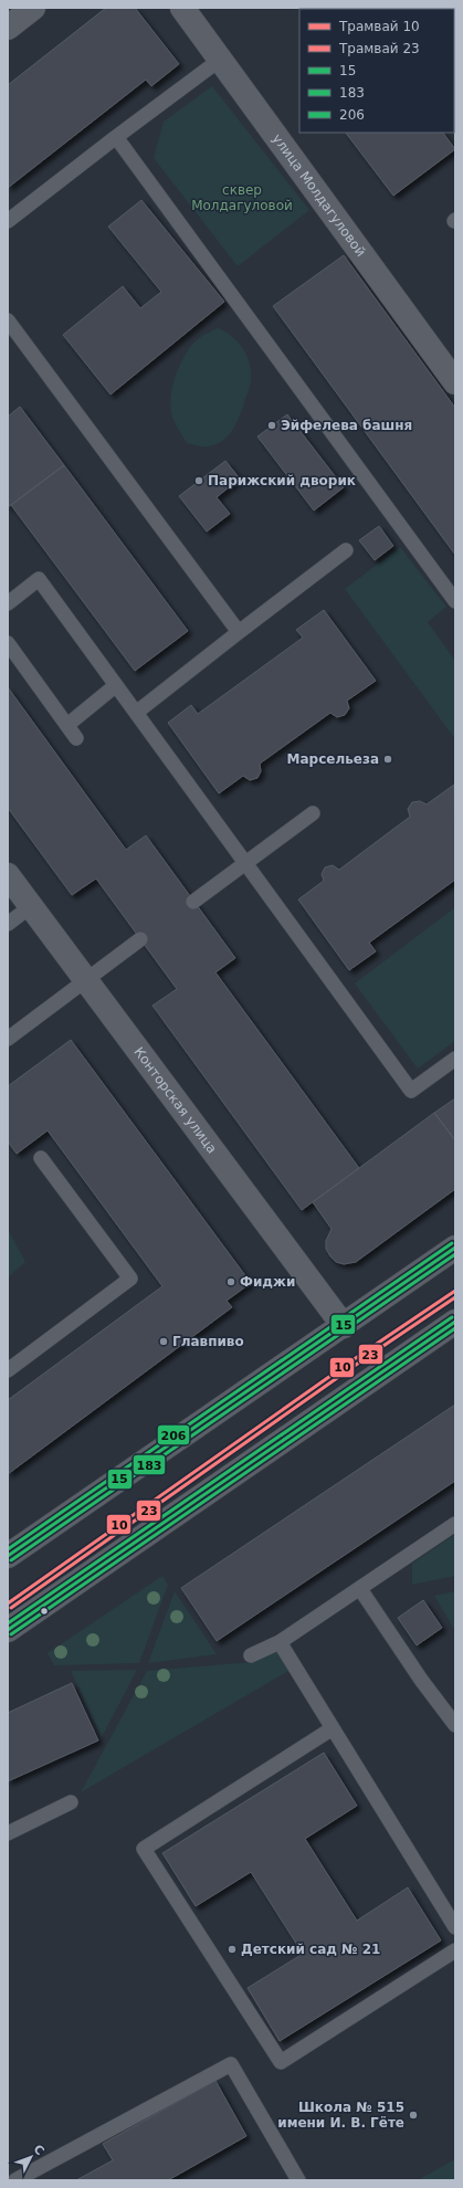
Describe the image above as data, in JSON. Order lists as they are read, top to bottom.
{
  "streets": {
    "street": ["улица Молдагуловой", "Конторская улица"]
  },
  "parks": ["сквер Молдагуловой"],
  "places": [
    "Эйфелева башня",
    "Парижский дворик",
    "Марсельеза",
    "Фиджи",
    "Главпиво",
    "Детский сад № 21",
    "Школа № 515 имени И. В. Гёте"
  ],
  "lines": [
    "transit line 206",
    "transit line 15",
    "transit line 183",
    "tram line 10",
    "tram line 23"
  ],
  "legend": [
    "Трамвай 10",
    "Трамвай 23",
    "15",
    "183",
    "206"
  ],
  "north": "top right"
}
